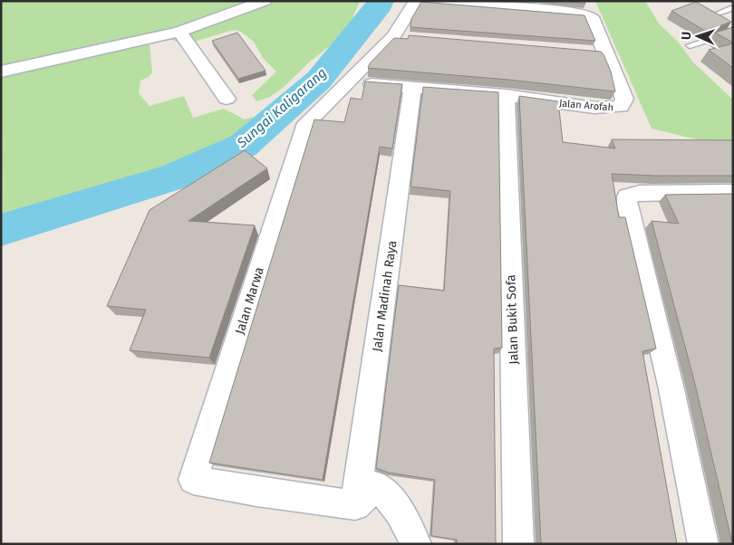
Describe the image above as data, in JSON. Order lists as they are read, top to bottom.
{
  "streets": {
    "street": [
      "Jalan Arofah",
      "Jalan Madinah Raya",
      "Jalan Marwa",
      "Jalan Bukit Sofa"
    ]
  },
  "crossings": [
    ["Jalan Arofah", "Jalan Madinah Raya"],
    ["Jalan Arofah", "Jalan Marwa"],
    ["Jalan Arofah", "Jalan Bukit Sofa"],
    ["Jalan Madinah Raya", "Jalan Marwa"]
  ],
  "water": ["Sungai Kaligarang"],
  "north": "left"
}
